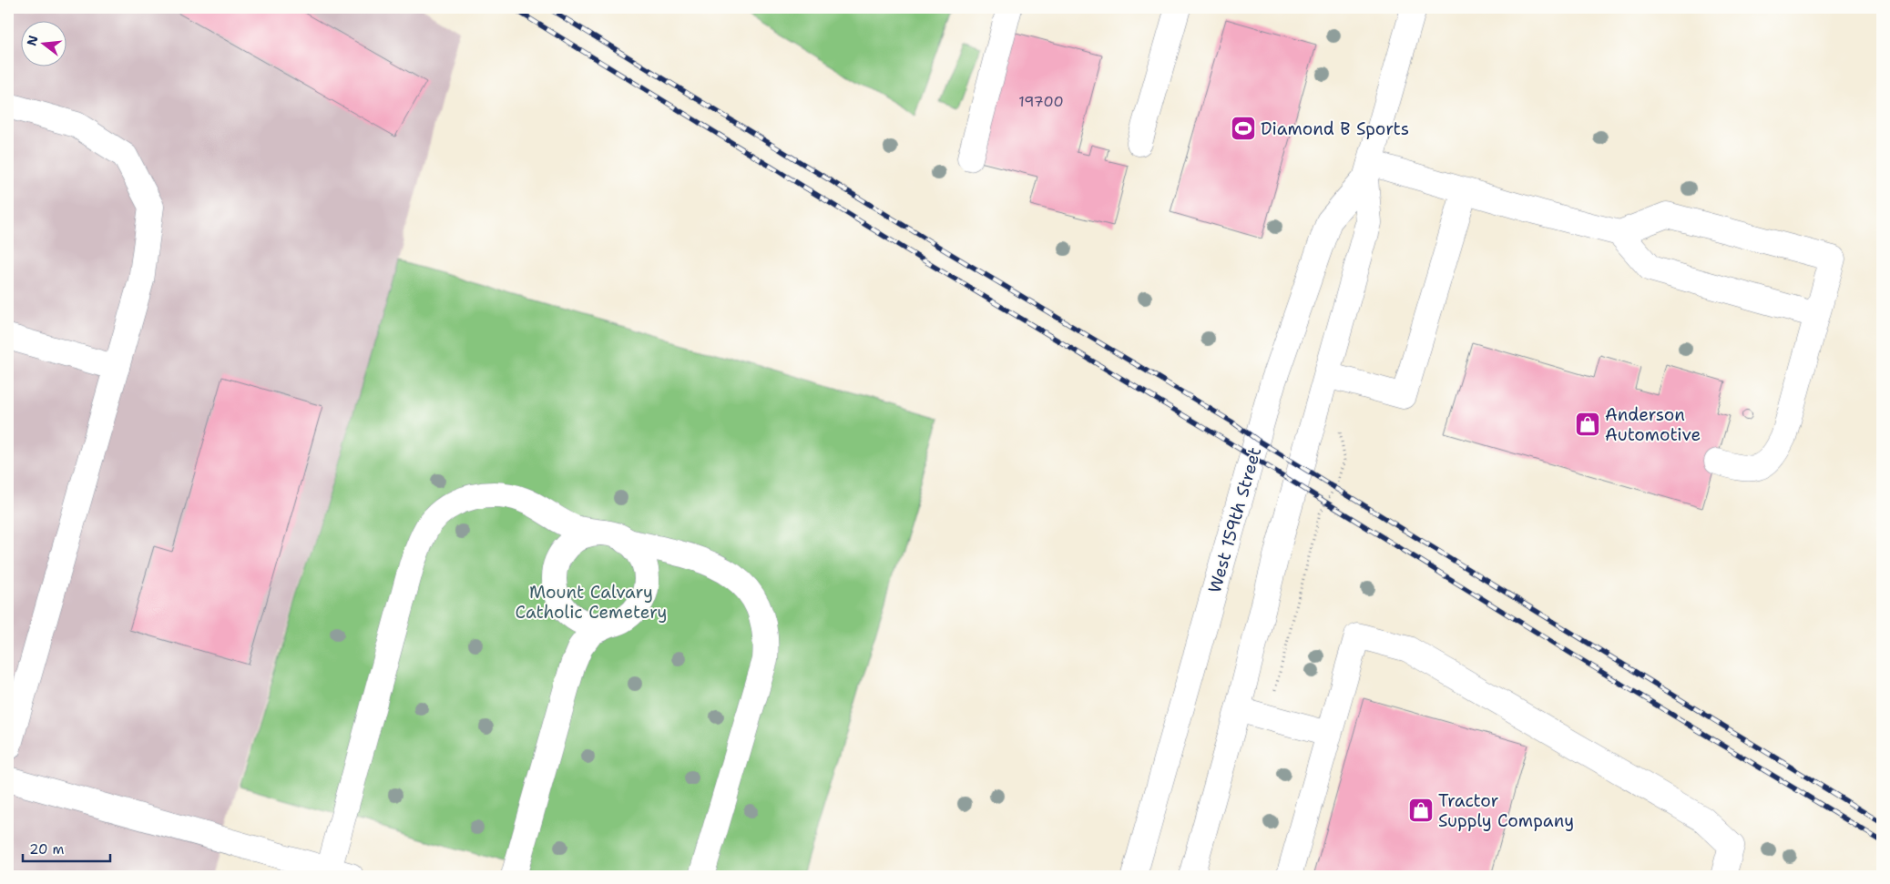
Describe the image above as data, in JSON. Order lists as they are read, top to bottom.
{
  "streets": {
    "main road": ["West 159th Street"]
  },
  "parks": ["Mount Calvary Catholic Cemetery"],
  "places": {
    "sports": ["Diamond B Sports"],
    "shop": ["Anderson Automotive", "Tractor Supply Company"]
  },
  "house_numbers": ["19700"],
  "scale_bar": "20 m",
  "north": "left"
}
